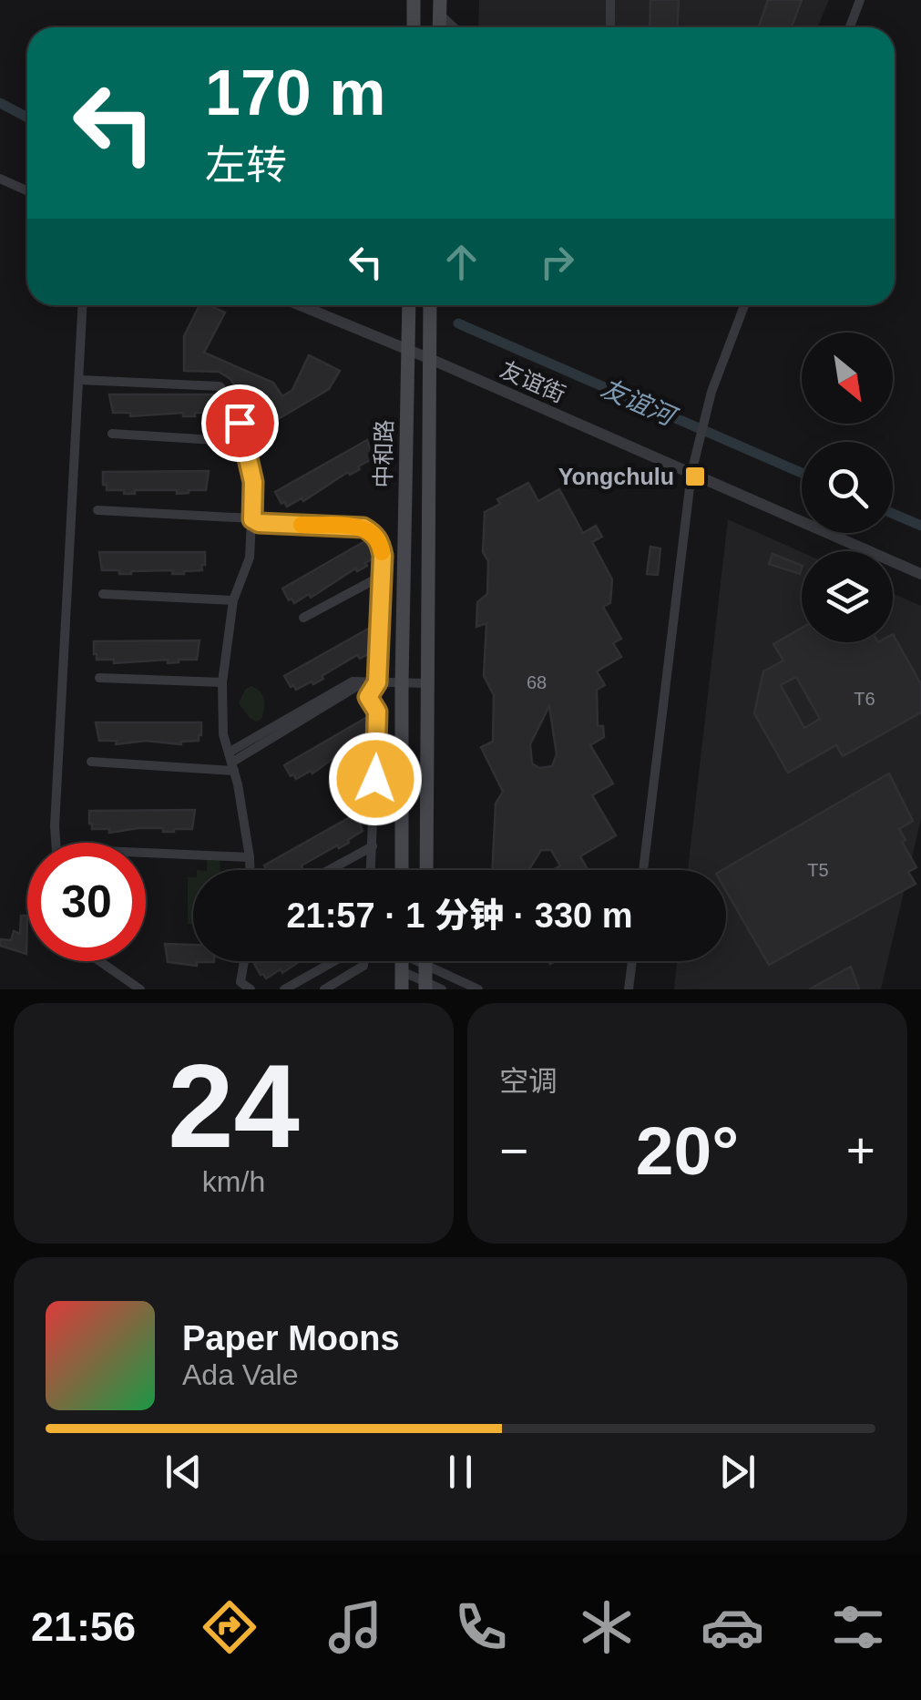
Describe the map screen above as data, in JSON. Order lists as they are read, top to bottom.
{
  "streets": {
    "main road": ["中和路"],
    "street": ["友谊街"]
  },
  "crossings": [
    ["友谊街", "中和路"]
  ],
  "water": ["友谊河"],
  "places": {
    "transit": ["Yongchulu"]
  },
  "house_numbers": ["68", "T6", "T5"],
  "north": "bottom right",
  "page": {
    "turn": ["170 m", "左转"],
    "limit": "30",
    "trip": "21:57 · 1 分钟 · 330 m",
    "tile": [
      ["24", "km/h"],
      "空调"
    ],
    "heat": ["−", "20°", "+"],
    "song": ["Paper Moons", "Ada Vale"],
    "tabs": "21:56"
  }
}
